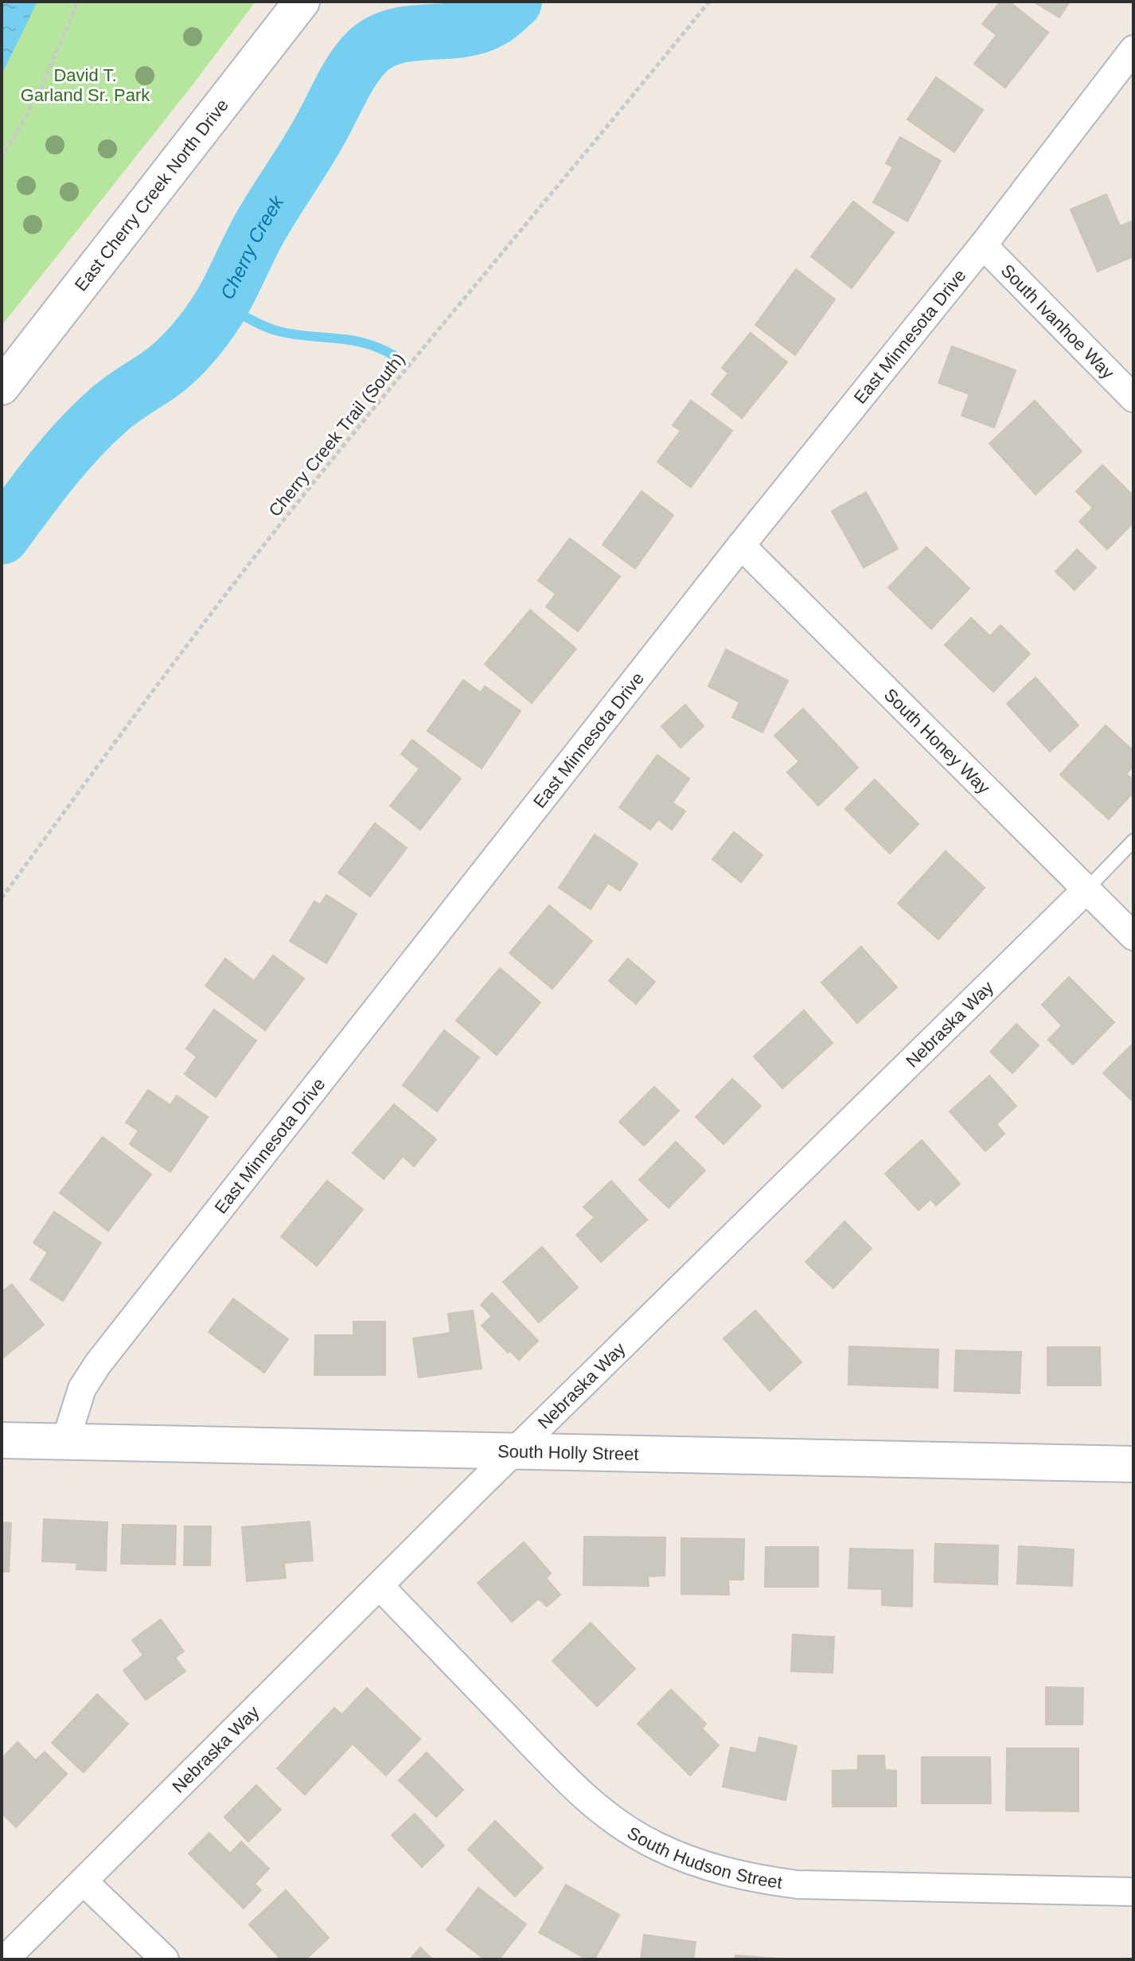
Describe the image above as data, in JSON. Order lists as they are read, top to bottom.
{
  "streets": {
    "main road": ["East Cherry Creek North Drive", "South Holly Street"],
    "street": [
      "South Ivanhoe Way",
      "East Minnesota Drive",
      "South Honey Way",
      "Nebraska Way",
      "South Hudson Street"
    ],
    "path": ["Cherry Creek Trail (South)"]
  },
  "crossings": [
    ["South Ivanhoe Way", "East Minnesota Drive"],
    ["East Minnesota Drive", "South Honey Way"],
    ["East Minnesota Drive", "South Holly Street"],
    ["South Honey Way", "Nebraska Way"],
    ["Nebraska Way", "South Holly Street"],
    ["Nebraska Way", "South Hudson Street"]
  ],
  "water": ["Cherry Creek"],
  "parks": ["David T. Garland Sr. Park"]
}
